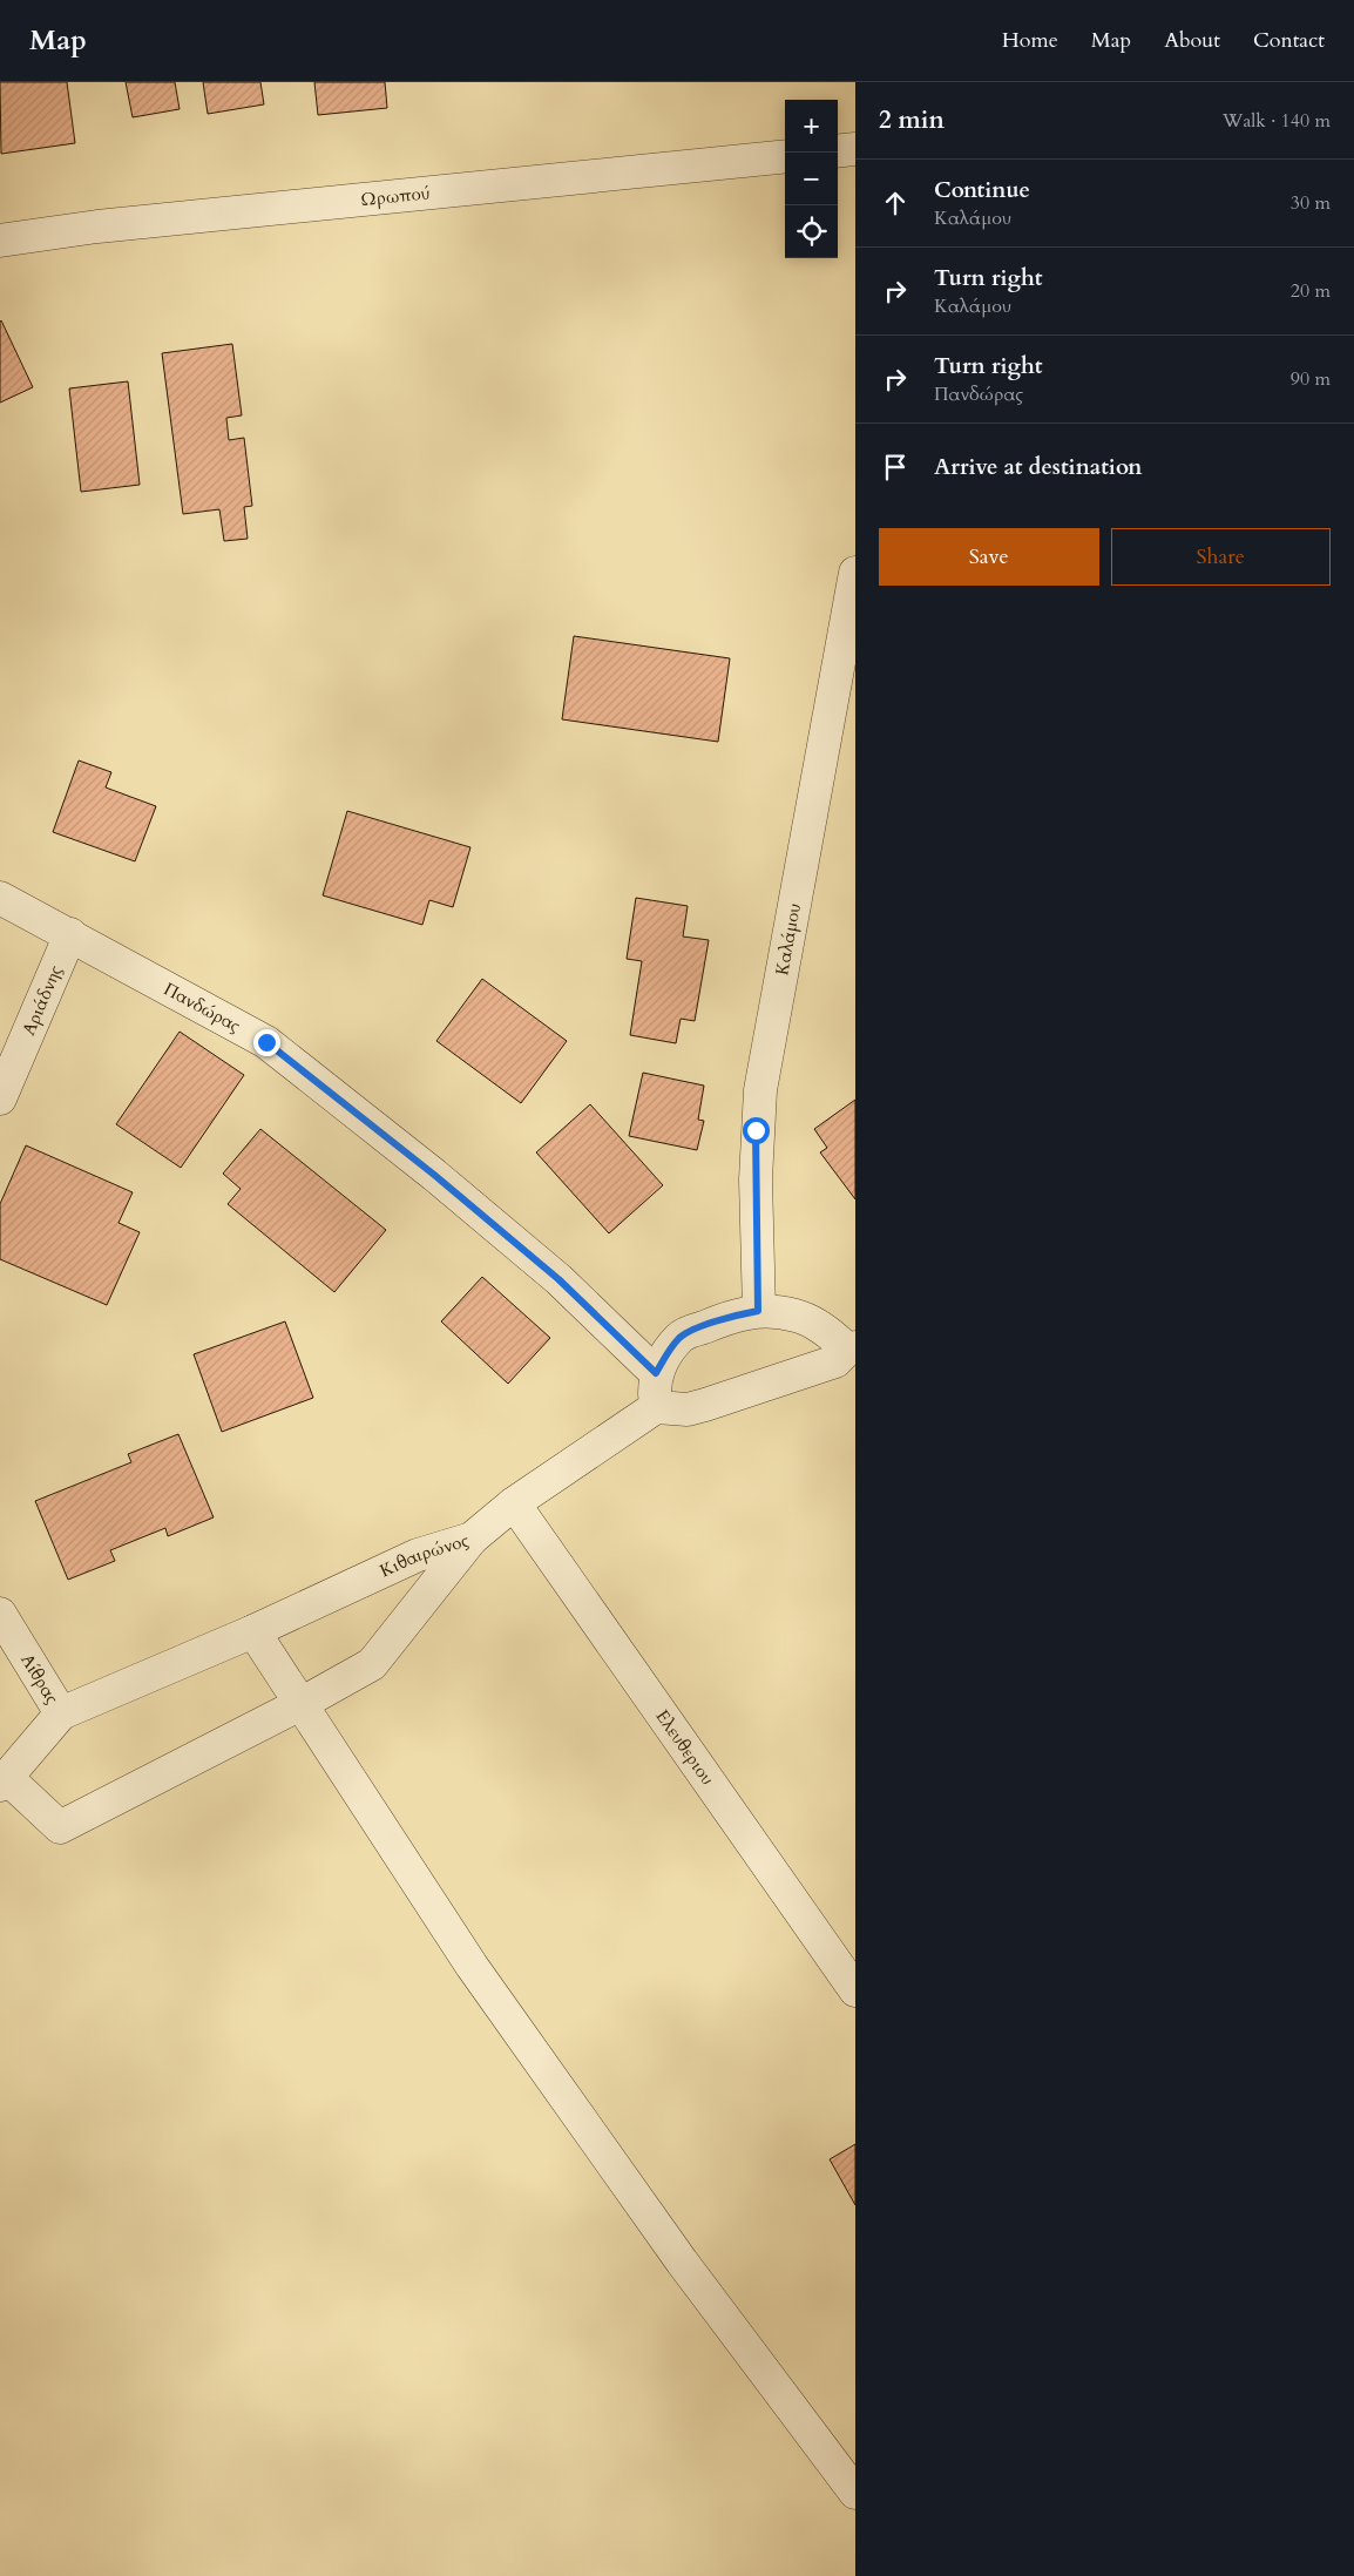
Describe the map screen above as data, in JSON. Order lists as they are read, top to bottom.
{
  "streets": {
    "street": [
      "Ωρωπού",
      "Καλάμου",
      "Αριάδνης",
      "Πανδώρας",
      "Κιθαιρώνος",
      "Αίθρας",
      "Ελευθεριου"
    ]
  },
  "crossings": [
    ["Αριάδνης", "Πανδώρας"],
    ["Κιθαιρώνος", "Αίθρας"],
    ["Κιθαιρώνος", "Ελευθεριου"]
  ],
  "page": {
    "header": "Map",
    "nav": [
      "Home",
      "Map",
      "About",
      "Contact"
    ],
    "heading": ["2 min", "Walk · 140 m"],
    "map_buttons": ["+", "−"],
    "list": [
      ["Continue", "Καλάμου", "30 m"],
      ["Turn right", "Καλάμου", "20 m"],
      ["Turn right", "Πανδώρας", "90 m"],
      "Arrive at destination"
    ],
    "buttons": ["Save", "Share"]
  }
}
